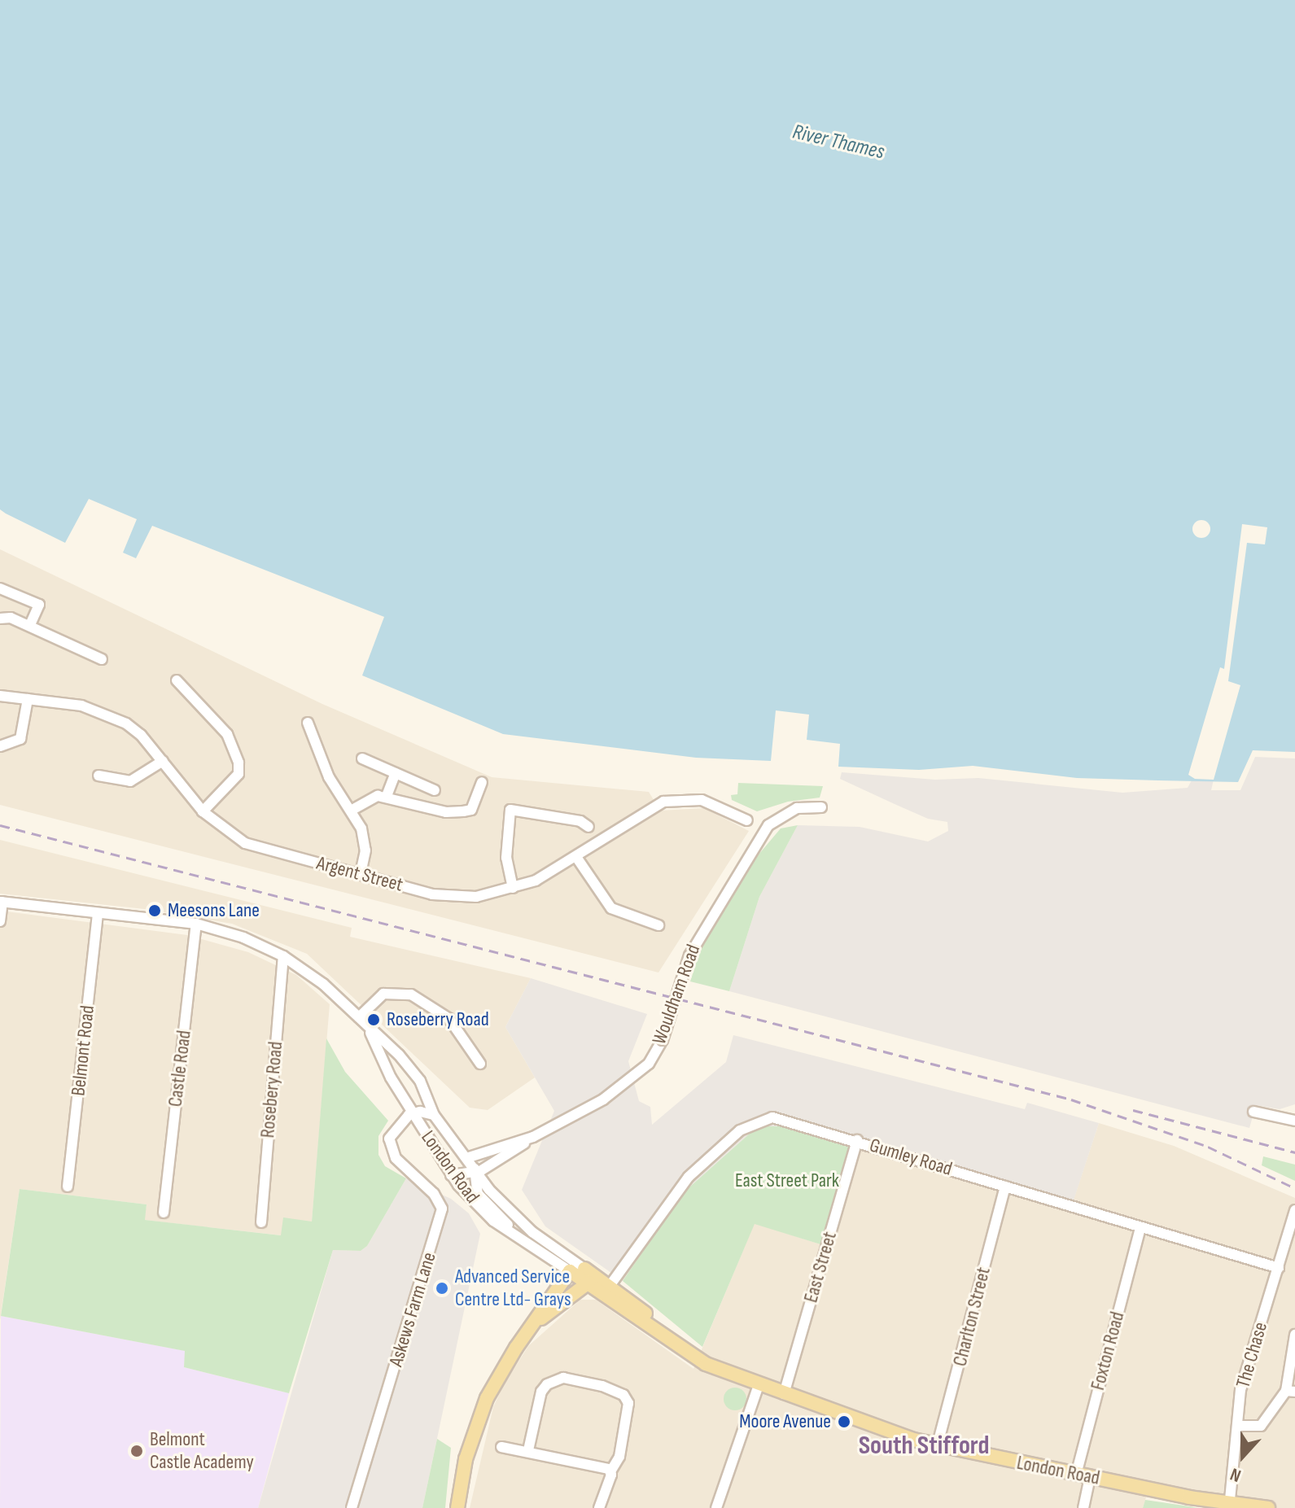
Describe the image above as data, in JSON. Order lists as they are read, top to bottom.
{
  "streets": {
    "main road": ["London Road"],
    "street": [
      "Argent Street",
      "Wouldham Road",
      "Belmont Road",
      "Castle Road",
      "Rosebery Road",
      "Gumley Road",
      "East Street",
      "Askews Farm Lane",
      "Charlton Street",
      "Foxton Road",
      "The Chase"
    ]
  },
  "crossings": [
    ["Wouldham Road", "London Road"],
    ["Belmont Road", "London Road"],
    ["Castle Road", "London Road"],
    ["Rosebery Road", "London Road"],
    ["Gumley Road", "London Road"],
    ["Gumley Road", "East Street"],
    ["Gumley Road", "Charlton Street"],
    ["Gumley Road", "Foxton Road"],
    ["Gumley Road", "The Chase"],
    ["London Road", "East Street"],
    ["London Road", "Charlton Street"],
    ["London Road", "Foxton Road"],
    ["London Road", "The Chase"]
  ],
  "districts": ["South Stifford"],
  "water": ["River Thames"],
  "parks": ["East Street Park"],
  "places": [
    "Meesons Lane",
    "Roseberry Road",
    "Advanced Service Centre Ltd- Grays",
    "Moore Avenue",
    "Belmont Castle Academy"
  ],
  "north": "bottom"
}
